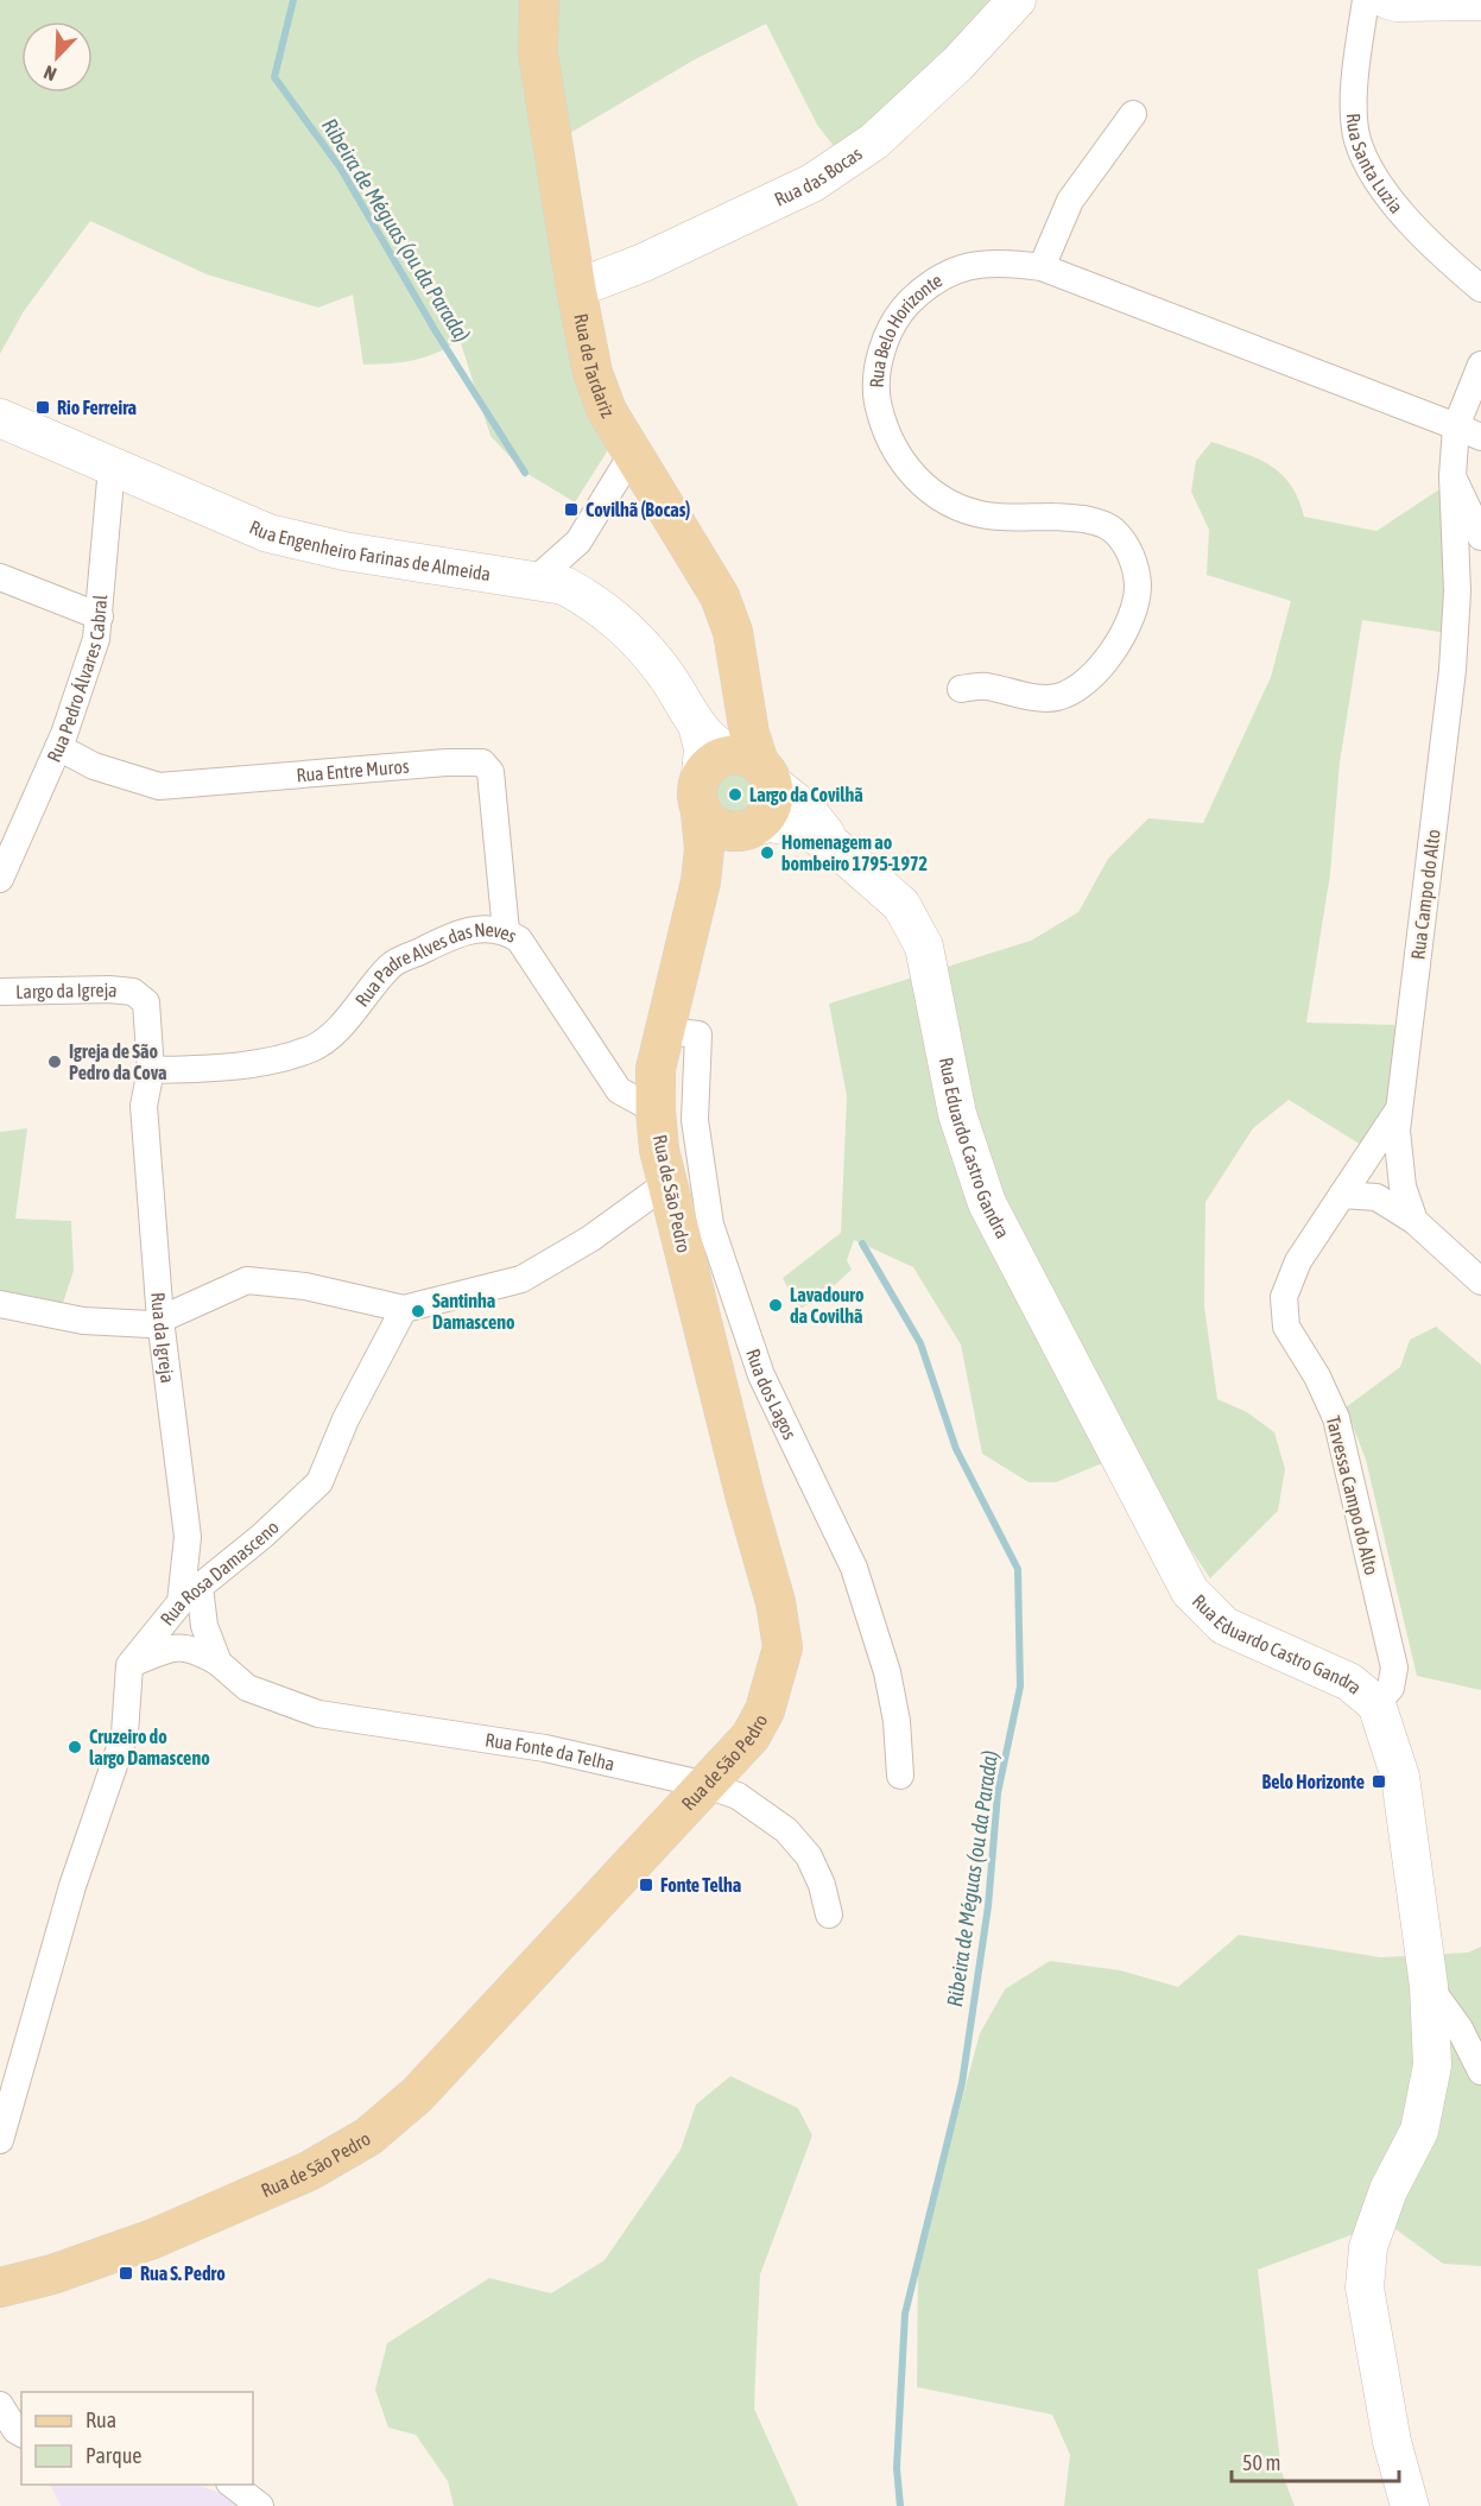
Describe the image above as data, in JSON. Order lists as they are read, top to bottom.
{
  "streets": {
    "main road": ["Rua de Tardariz", "Rua de São Pedro"],
    "street": [
      "Rua Santa Luzia",
      "Rua das Bocas",
      "Rua Belo Horizonte",
      "Rua Engenheiro Farinas de Almeida",
      "Rua Pedro Álvares Cabral",
      "Rua Entre Muros",
      "Rua Campo do Alto",
      "Rua Padre Alves das Neves",
      "Largo da Igreja",
      "Rua Eduardo Castro Gandra",
      "Rua da Igreja",
      "Rua dos Lagos",
      "Tarvessa Campo do Alto",
      "Rua Rosa Damasceno",
      "Rua Fonte da Telha"
    ]
  },
  "crossings": [
    ["Rua das Bocas", "Rua de Tardariz"],
    ["Rua Belo Horizonte", "Rua Campo do Alto"],
    ["Rua de Tardariz", "Rua Engenheiro Farinas de Almeida"],
    ["Rua de Tardariz", "Rua Eduardo Castro Gandra"],
    ["Rua de Tardariz", "Rua de São Pedro"],
    ["Rua Engenheiro Farinas de Almeida", "Rua Pedro Álvares Cabral"],
    ["Rua Engenheiro Farinas de Almeida", "Rua Eduardo Castro Gandra"],
    ["Rua Engenheiro Farinas de Almeida", "Rua de São Pedro"],
    ["Rua Pedro Álvares Cabral", "Rua Entre Muros"],
    ["Rua Entre Muros", "Rua Padre Alves das Neves"],
    ["Rua Campo do Alto", "Tarvessa Campo do Alto"],
    ["Rua Padre Alves das Neves", "Largo da Igreja"],
    ["Rua Padre Alves das Neves", "Rua de São Pedro"],
    ["Rua Padre Alves das Neves", "Rua da Igreja"],
    ["Largo da Igreja", "Rua da Igreja"],
    ["Rua Eduardo Castro Gandra", "Rua de São Pedro"],
    ["Rua Eduardo Castro Gandra", "Tarvessa Campo do Alto"],
    ["Rua de São Pedro", "Rua dos Lagos"],
    ["Rua de São Pedro", "Rua Fonte da Telha"],
    ["Rua da Igreja", "Rua Rosa Damasceno"],
    ["Rua da Igreja", "Rua Fonte da Telha"],
    ["Rua Rosa Damasceno", "Rua Fonte da Telha"]
  ],
  "water": ["Ribeira de Méguas (ou da Parada)"],
  "places": {
    "transit": [
      "Rio Ferreira",
      "Covilhã (Bocas)",
      "Belo Horizonte",
      "Fonte Telha",
      "Rua S. Pedro"
    ],
    "other": [
      "Largo da Covilhã",
      "Homenagem ao bombeiro 1795-1972",
      "Igreja de São Pedro da Cova",
      "Lavadouro da Covilhã",
      "Santinha Damasceno",
      "Cruzeiro do largo Damasceno"
    ]
  },
  "legend": ["Rua", "Parque"],
  "scale_bar": "50 m",
  "north": "bottom left"
}
